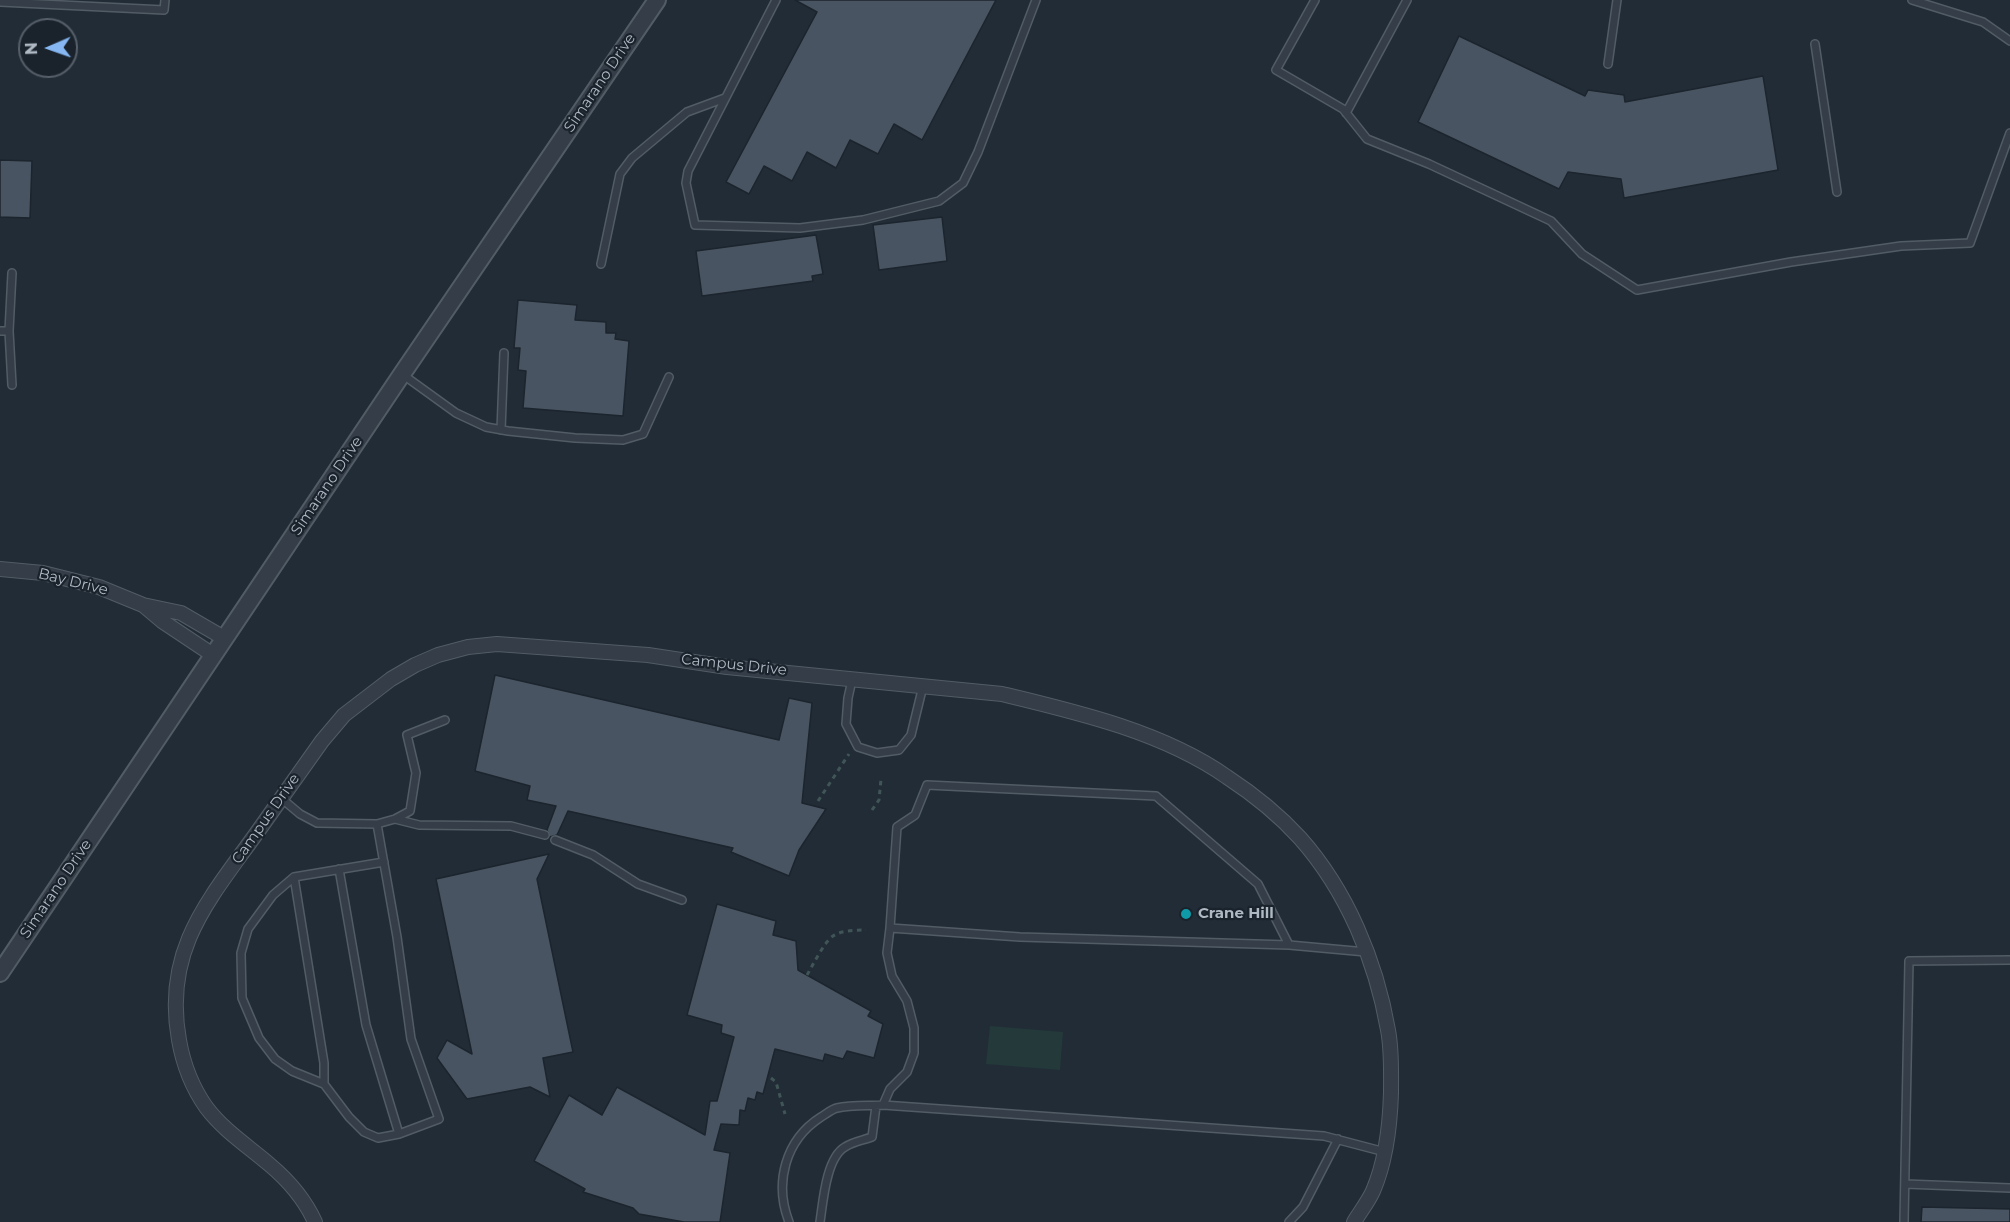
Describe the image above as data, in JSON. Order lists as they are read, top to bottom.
{
  "streets": {
    "street": ["Simarano Drive", "Bay Drive", "Campus Drive"]
  },
  "crossings": [
    ["Simarano Drive", "Bay Drive"]
  ],
  "places": ["Crane Hill"],
  "north": "left"
}
